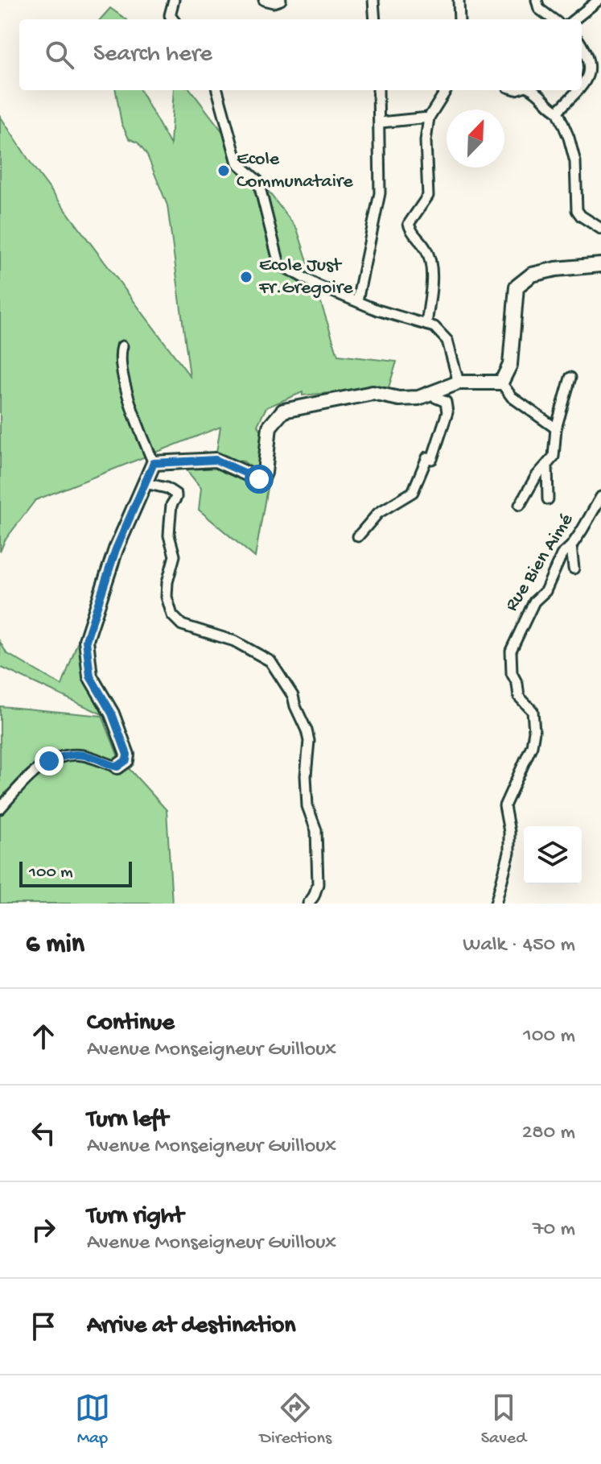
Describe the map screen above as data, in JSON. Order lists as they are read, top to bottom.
{
  "streets": {
    "street": ["Rue Bien Aimé"]
  },
  "places": ["Ecole Communataire", "Ecole Just Fr.Gregoire"],
  "scale_bar": "100 m",
  "north": "top right",
  "page": {
    "search": "Search here",
    "scale": "100 m",
    "heading": ["6 min", "Walk · 450 m"],
    "list": [
      ["Continue", "Avenue Monseigneur Guilloux", "100 m"],
      ["Turn left", "Avenue Monseigneur Guilloux", "280 m"],
      ["Turn right", "Avenue Monseigneur Guilloux", "70 m"],
      "Arrive at destination"
    ],
    "nav": ["Map", "Directions", "Saved"]
  }
}
